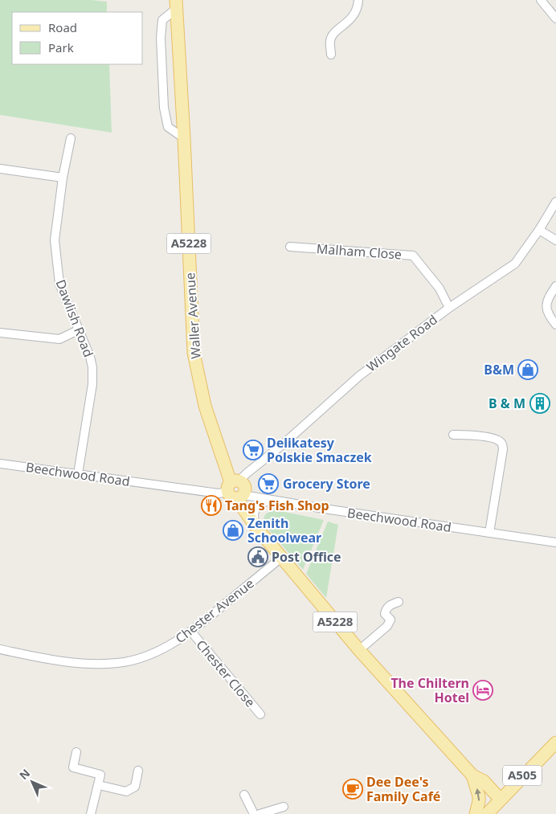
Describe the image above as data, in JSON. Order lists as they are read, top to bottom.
{
  "streets": {
    "main road": ["A5228", "Waller Avenue", "A505"],
    "street": [
      "Malham Close",
      "Dawlish Road",
      "Wingate Road",
      "Beechwood Road",
      "Chester Avenue",
      "Chester Close"
    ]
  },
  "crossings": [
    ["A5228", "Waller Avenue"],
    ["A5228", "Wingate Road"],
    ["A5228", "Beechwood Road"],
    ["A5228", "Chester Avenue"],
    ["A5228", "A505"],
    ["Malham Close", "Wingate Road"],
    ["Waller Avenue", "Wingate Road"],
    ["Waller Avenue", "Beechwood Road"],
    ["Dawlish Road", "Beechwood Road"],
    ["Wingate Road", "Beechwood Road"],
    ["Chester Avenue", "Chester Close"]
  ],
  "places": {
    "shop": ["B&M", "Zenith Schoolwear"],
    "building": ["B & M"],
    "supermarket": ["Delikatesy Polskie Smaczek", "Grocery Store"],
    "restaurant": ["Tang's Fish Shop"],
    "public building": ["Post Office"],
    "hotel": ["The Chiltern Hotel"],
    "cafe": ["Dee Dee's Family Café"]
  },
  "legend": ["Road", "Park"],
  "north": "top left"
}
